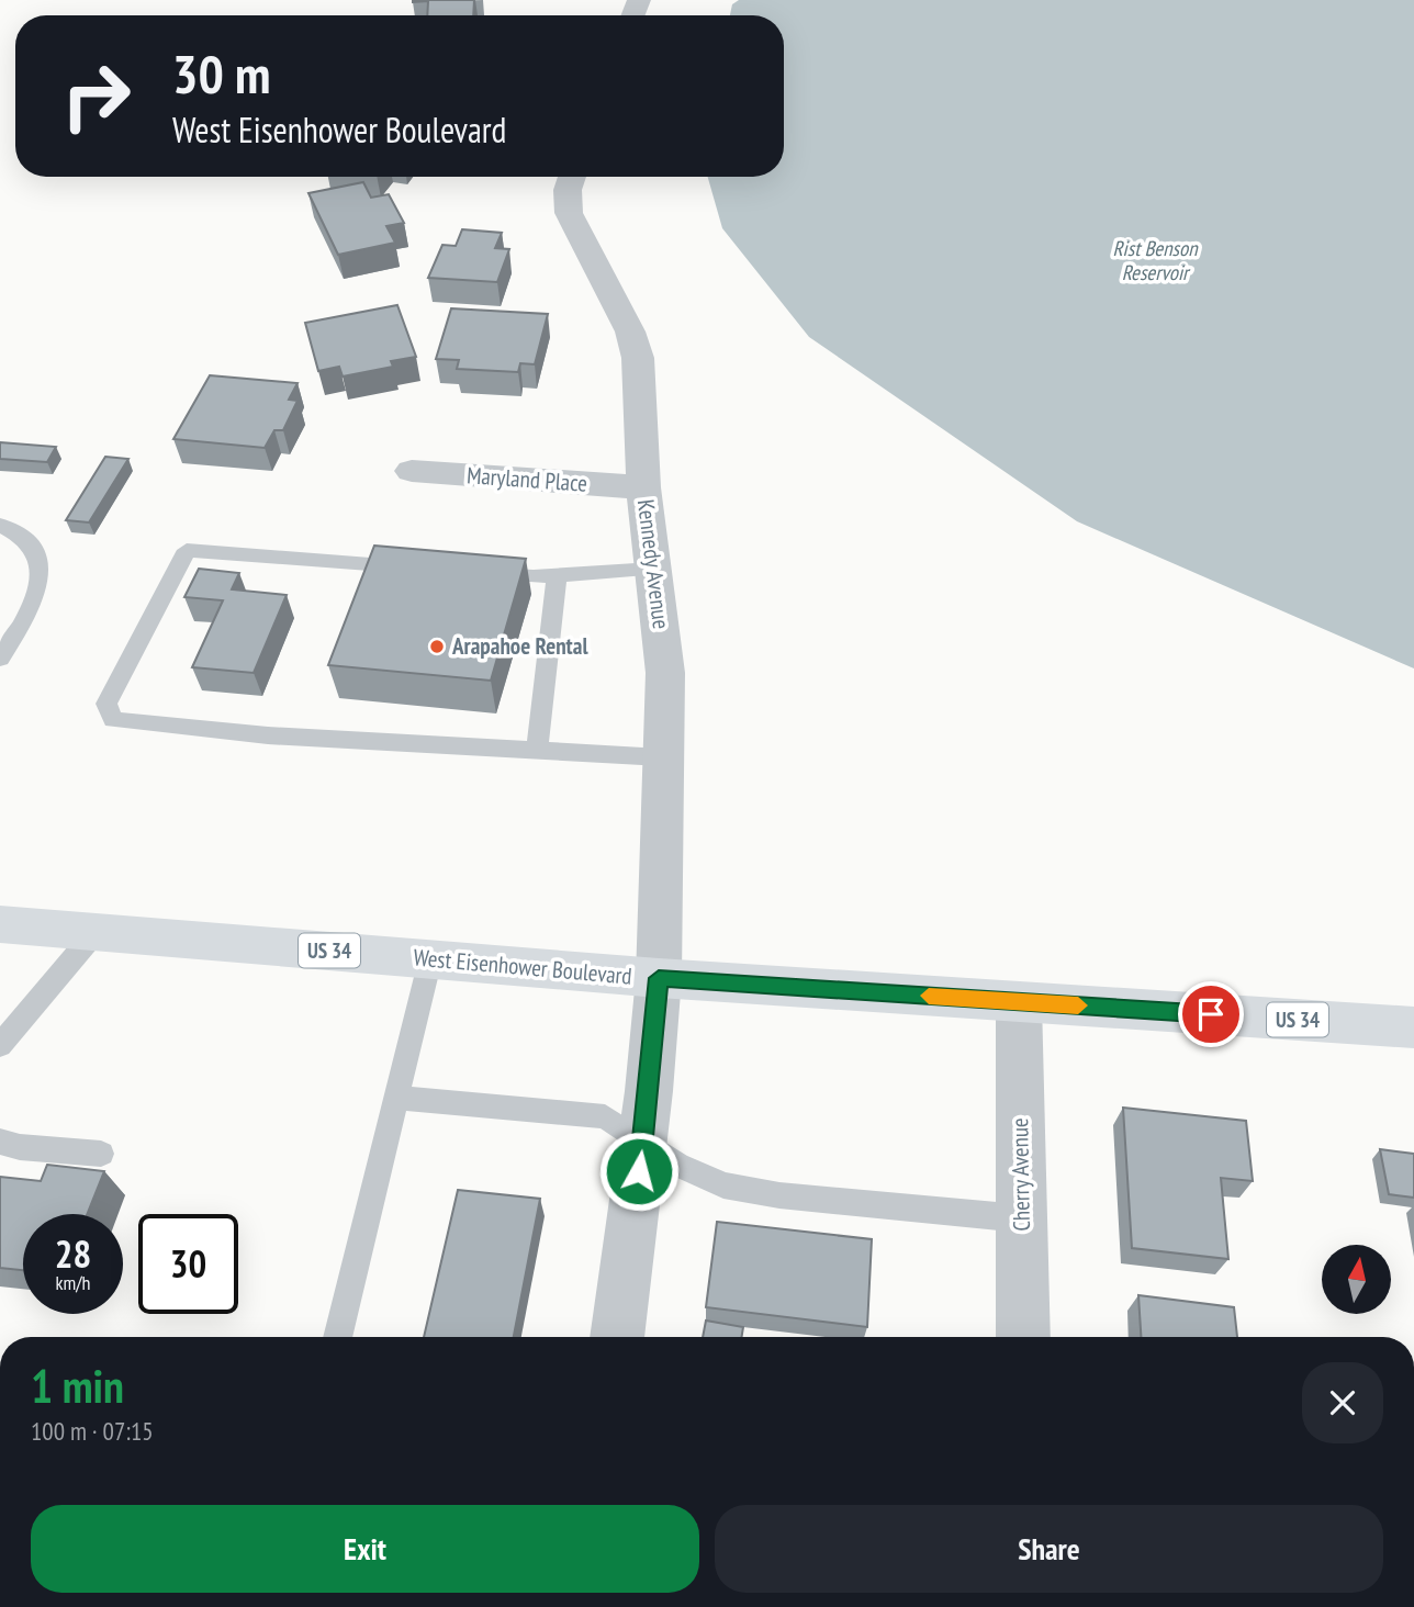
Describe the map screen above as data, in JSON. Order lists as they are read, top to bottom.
{
  "streets": {
    "highway": ["US 34", "West Eisenhower Boulevard"],
    "street": ["Maryland Place", "Kennedy Avenue", "Cherry Avenue"]
  },
  "crossings": [
    ["Maryland Place", "Kennedy Avenue"],
    ["Kennedy Avenue", "West Eisenhower Boulevard"],
    ["West Eisenhower Boulevard", "Cherry Avenue"]
  ],
  "water": ["Rist Benson Reservoir"],
  "places": ["Arapahoe Rental"],
  "north": "top",
  "page": {
    "turn": ["30 m", "West Eisenhower Boulevard"],
    "speed": "28 km/h",
    "limit": "30",
    "heading": ["1 min", "100 m · 07:15"],
    "buttons": ["Exit", "Share"]
  }
}
